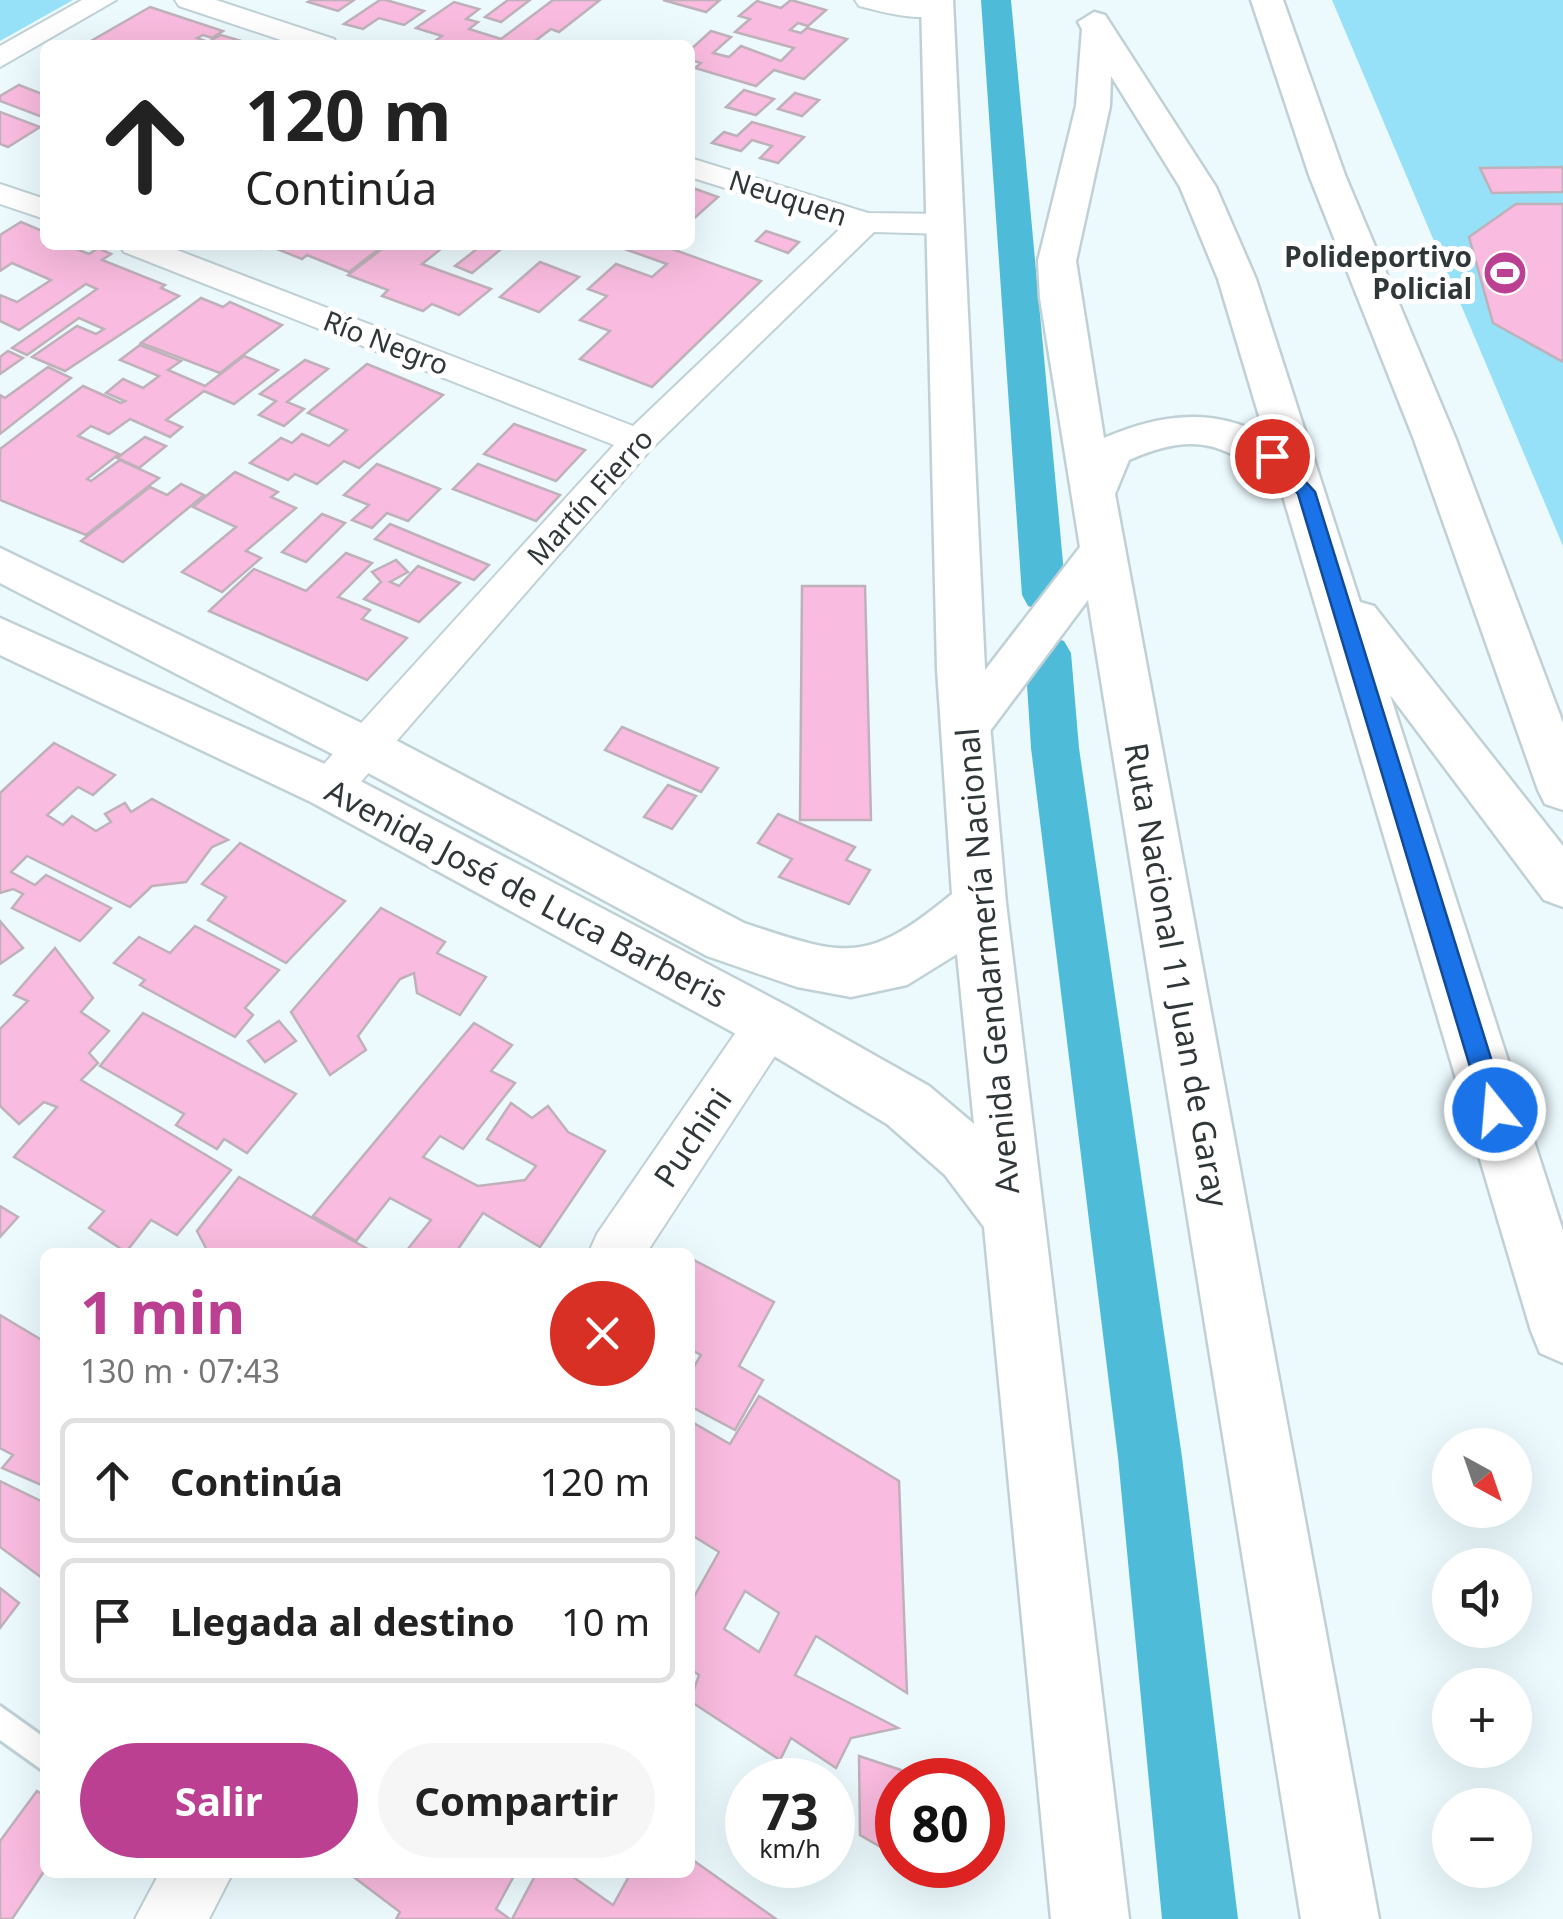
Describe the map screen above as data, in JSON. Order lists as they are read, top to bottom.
{
  "streets": {
    "main road": ["Avenida José de Luca Barberis", "Avenida Gendarmería Nacional", "Ruta Nacional 11 Juan de Garay"],
    "street": [
      "Neuquen",
      "Río Negro",
      "Martín Fierro",
      "Puchini"
    ]
  },
  "crossings": [
    ["Neuquen", "Martín Fierro"],
    ["Neuquen", "Avenida Gendarmería Nacional"],
    ["Río Negro", "Martín Fierro"],
    ["Martín Fierro", "Avenida José de Luca Barberis"],
    ["Avenida José de Luca Barberis", "Avenida Gendarmería Nacional"],
    ["Avenida José de Luca Barberis", "Puchini"]
  ],
  "places": {
    "sports": ["Polideportivo Policial"]
  },
  "north": "bottom right",
  "page": {
    "turn": ["120 m", "Continúa"],
    "heading": ["1 min", "130 m · 07:43"],
    "list": [
      {
        "name": "Continúa",
        "value": "120 m"
      },
      {
        "name": "Llegada al destino",
        "value": "10 m"
      }
    ],
    "map_buttons": ["+", "−"],
    "buttons": ["Salir", "Compartir"],
    "speed": "73 km/h",
    "limit": "80"
  }
}
